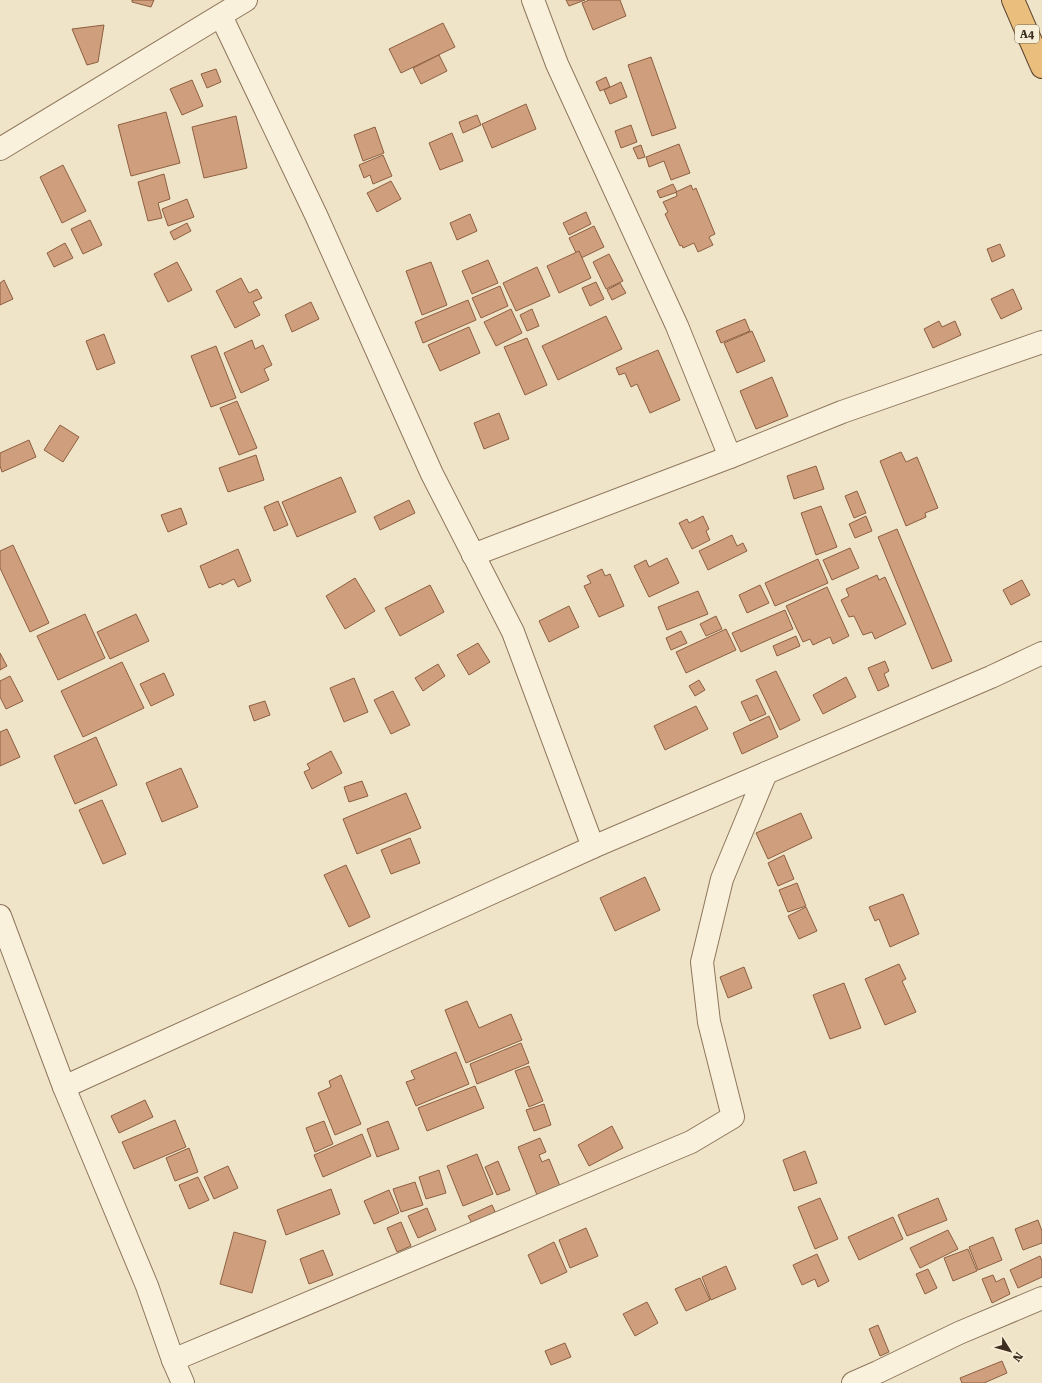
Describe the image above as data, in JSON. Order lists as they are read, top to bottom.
{
  "streets": {
    "highway": ["A4"]
  },
  "north": "bottom right"
}
